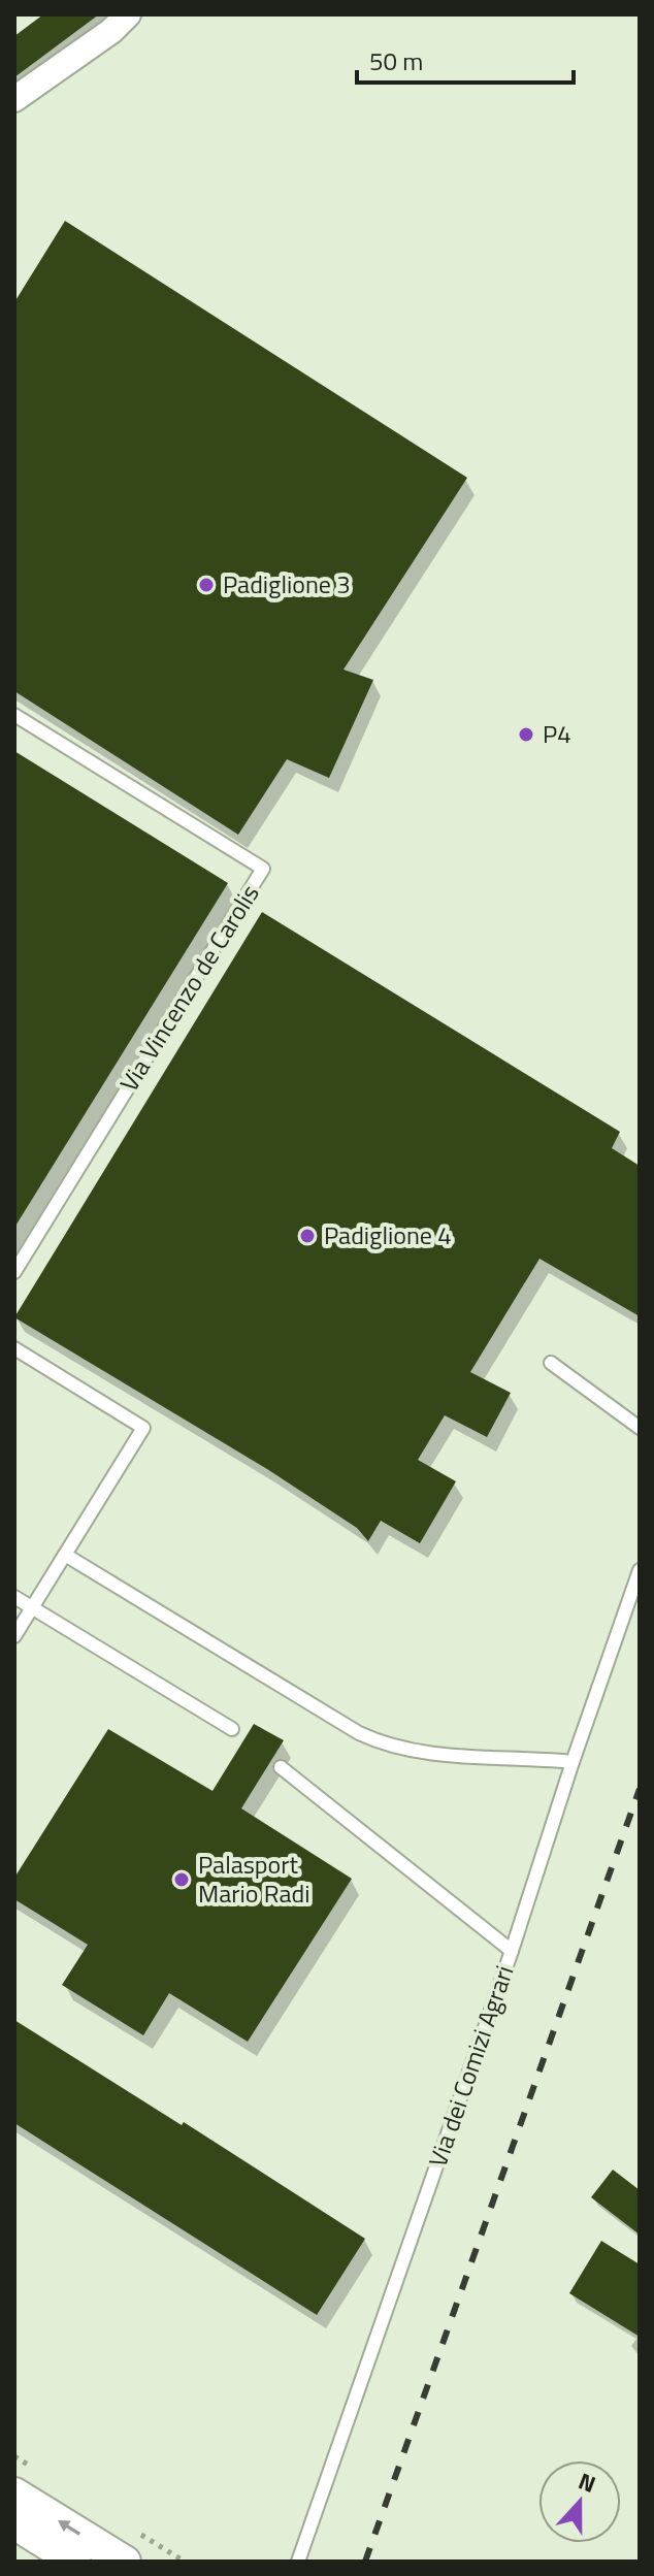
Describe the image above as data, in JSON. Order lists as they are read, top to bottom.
{
  "streets": {
    "lane": ["Via Vincenzo de Carolis", "Via dei Comizi Agrari"]
  },
  "places": [
    "Padiglione 3",
    "P4",
    "Padiglione 4",
    "Palasport Mario Radi"
  ],
  "scale_bar": "50 m",
  "north": "top"
}
